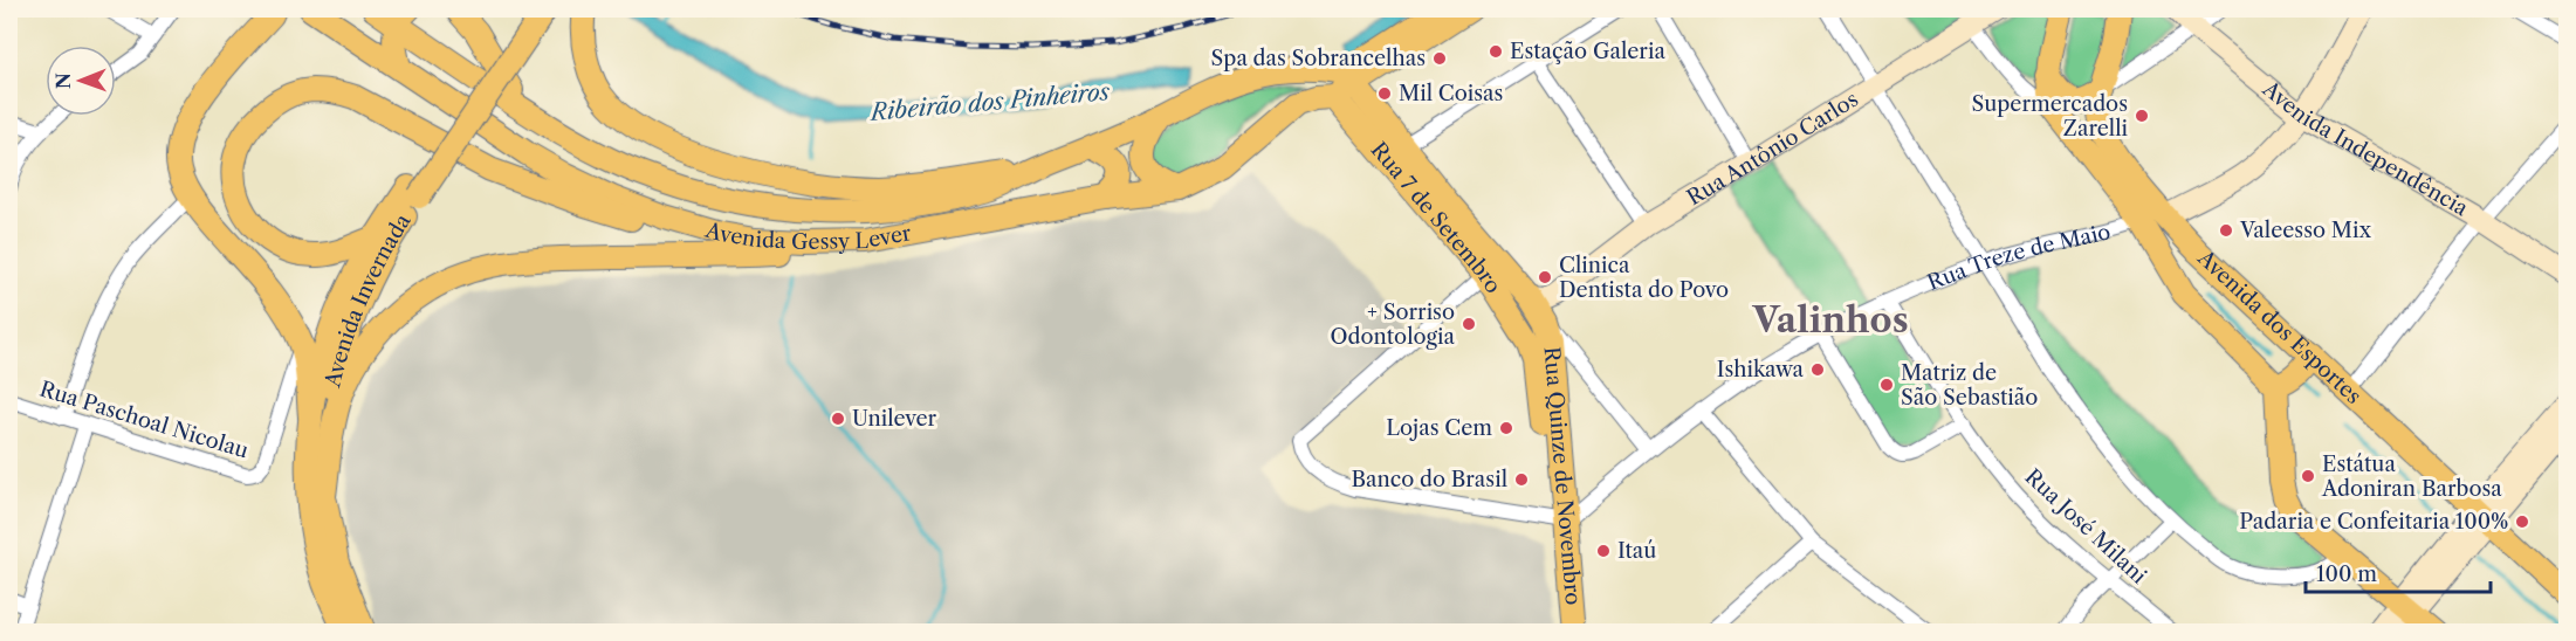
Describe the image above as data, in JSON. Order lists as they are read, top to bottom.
{
  "streets": {
    "main road": [
      "Rua Antônio Carlos",
      "Avenida Independência",
      "Rua 7 de Setembro",
      "Avenida Gessy Lever",
      "Rua Treze de Maio",
      "Avenida Invernada",
      "Avenida dos Esportes",
      "Rua Quinze de Novembro"
    ],
    "street": ["Rua Paschoal Nicolau", "Rua José Milani"]
  },
  "crossings": [
    ["Rua Antônio Carlos", "Rua 7 de Setembro"],
    ["Avenida Independência", "Rua Treze de Maio"],
    ["Rua 7 de Setembro", "Avenida Gessy Lever"],
    ["Rua 7 de Setembro", "Rua Quinze de Novembro"],
    ["Rua Treze de Maio", "Avenida dos Esportes"],
    ["Rua Treze de Maio", "Rua Quinze de Novembro"],
    ["Rua Treze de Maio", "Rua José Milani"]
  ],
  "districts": ["Valinhos"],
  "water": ["Ribeirão dos Pinheiros"],
  "places": [
    "Estação Galeria",
    "Spa das Sobrancelhas",
    "Mil Coisas",
    "Supermercados Zarelli",
    "Valeesso Mix",
    "Clinica Dentista do Povo",
    "+ Sorriso Odontologia",
    "Ishikawa",
    "Matriz de São Sebastião",
    "Unilever",
    "Lojas Cem",
    "Estátua Adoniran Barbosa",
    "Banco do Brasil",
    "Padaria e Confeitaria 100%",
    "Itaú"
  ],
  "scale_bar": "100 m",
  "north": "left"
}
